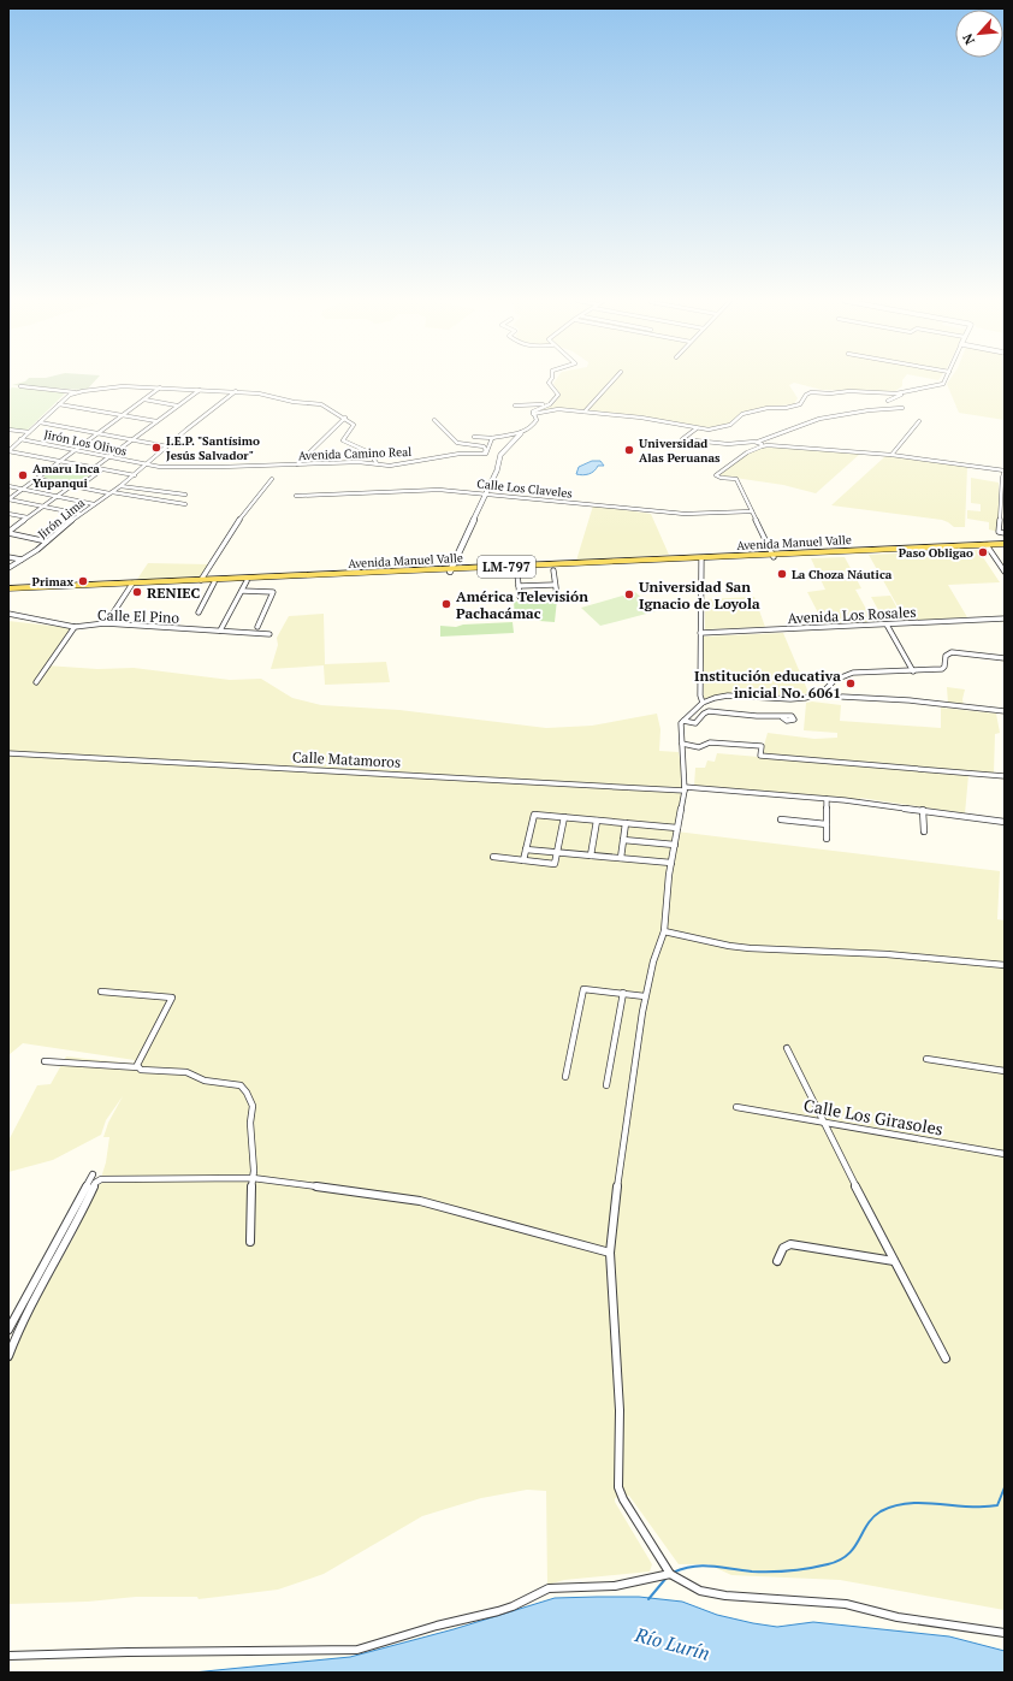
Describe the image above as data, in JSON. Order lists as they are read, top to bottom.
{
  "streets": {
    "main road": ["Avenida Manuel Valle", "LM-797"],
    "street": [
      "Jirón Los Olivos",
      "Avenida Camino Real",
      "Calle Los Claveles",
      "Jirón Lima",
      "Avenida Los Rosales",
      "Calle El Pino",
      "Calle Matamoros",
      "Calle Los Girasoles"
    ]
  },
  "crossings": [
    ["Jirón Los Olivos", "Avenida Camino Real"],
    ["Jirón Los Olivos", "Jirón Lima"],
    ["Avenida Camino Real", "Jirón Lima"]
  ],
  "water": ["Río Lurín"],
  "places": [
    "I.E.P. \"Santísimo Jesús Salvador\"",
    "Universidad Alas Peruanas",
    "Amaru Inca Yupanqui",
    "Paso Obligao",
    "La Choza Náutica",
    "Primax",
    "RENIEC",
    "Universidad San Ignacio de Loyola",
    "América Televisión Pachacámac",
    "Institución educativa inicial No. 6061"
  ],
  "north": "bottom left"
}
